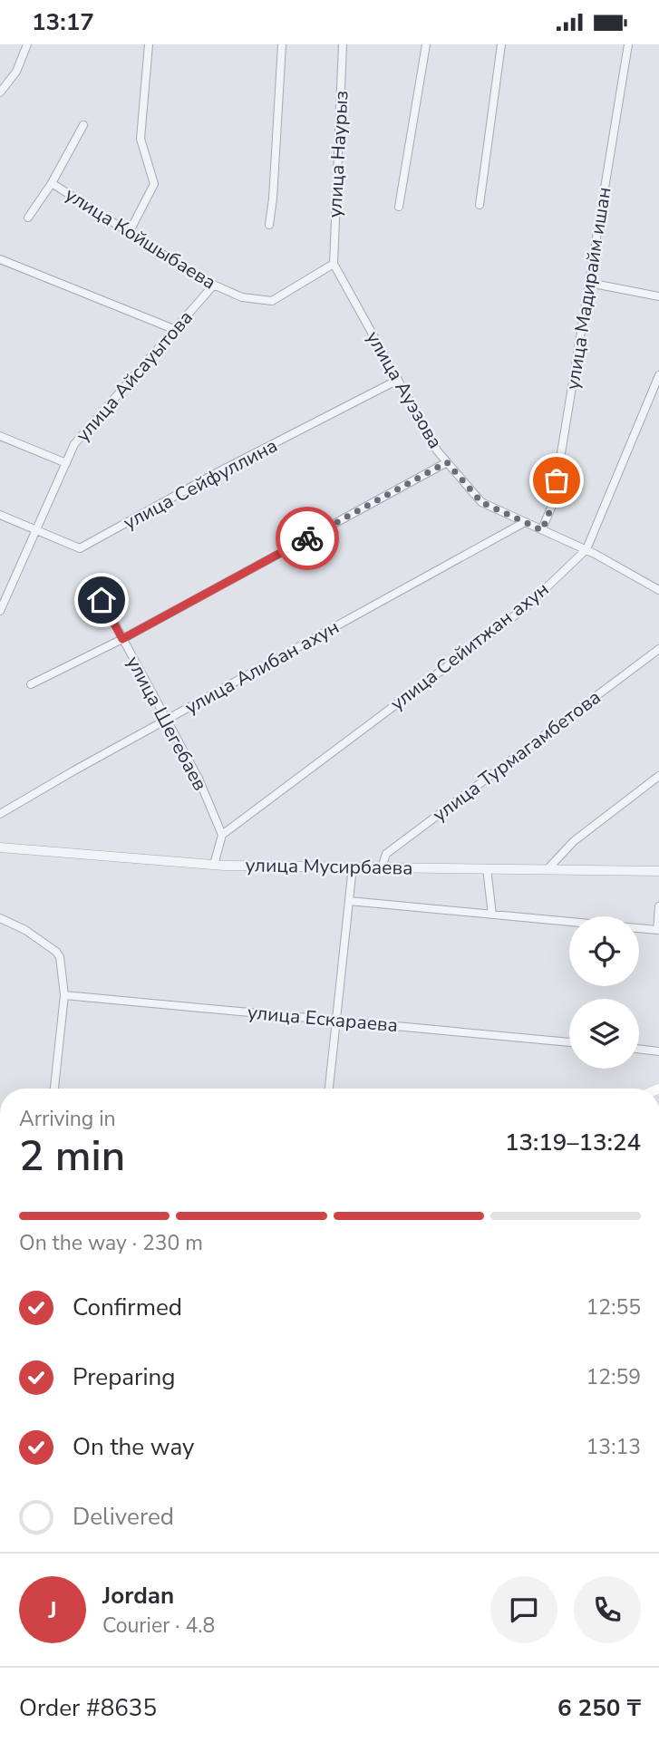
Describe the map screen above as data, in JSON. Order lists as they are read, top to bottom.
{
  "streets": {
    "street": [
      "улица Наурыз",
      "улица Койшыбаева",
      "улица Мадирайм ишан",
      "улица Айсауытова",
      "улица Ауэзова",
      "улица Сейфуллина",
      "улица Сейитжан ахун",
      "улица Алибан ахун",
      "улица Шегебаев",
      "улица Турмагамбетова",
      "улица Мусирбаева",
      "улица Ескараева"
    ]
  },
  "crossings": [
    ["улица Наурыз", "улица Койшыбаева"],
    ["улица Наурыз", "улица Ауэзова"],
    ["улица Койшыбаева", "улица Айсауытова"],
    ["улица Койшыбаева", "улица Ауэзова"],
    ["улица Мадирайм ишан", "улица Ауэзова"],
    ["улица Айсауытова", "улица Сейфуллина"],
    ["улица Ауэзова", "улица Сейфуллина"],
    ["улица Ауэзова", "улица Сейитжан ахун"],
    ["улица Ауэзова", "улица Алибан ахун"],
    ["улица Сейитжан ахун", "улица Шегебаев"],
    ["улица Алибан ахун", "улица Шегебаев"],
    ["улица Турмагамбетова", "улица Мусирбаева"]
  ],
  "page": {
    "status": "13:17",
    "heading": ["2 min", "Arriving in", "13:19–13:24"],
    "panel": [
      "Jordan",
      "Courier · 4.8",
      "Order #8635",
      "6 250 ₸"
    ],
    "bar": "On the way · 230 m",
    "list": [
      ["Confirmed", "12:55"],
      ["Preparing", "12:59"],
      ["On the way", "13:13"],
      "Delivered"
    ],
    "round": "J"
  }
}
